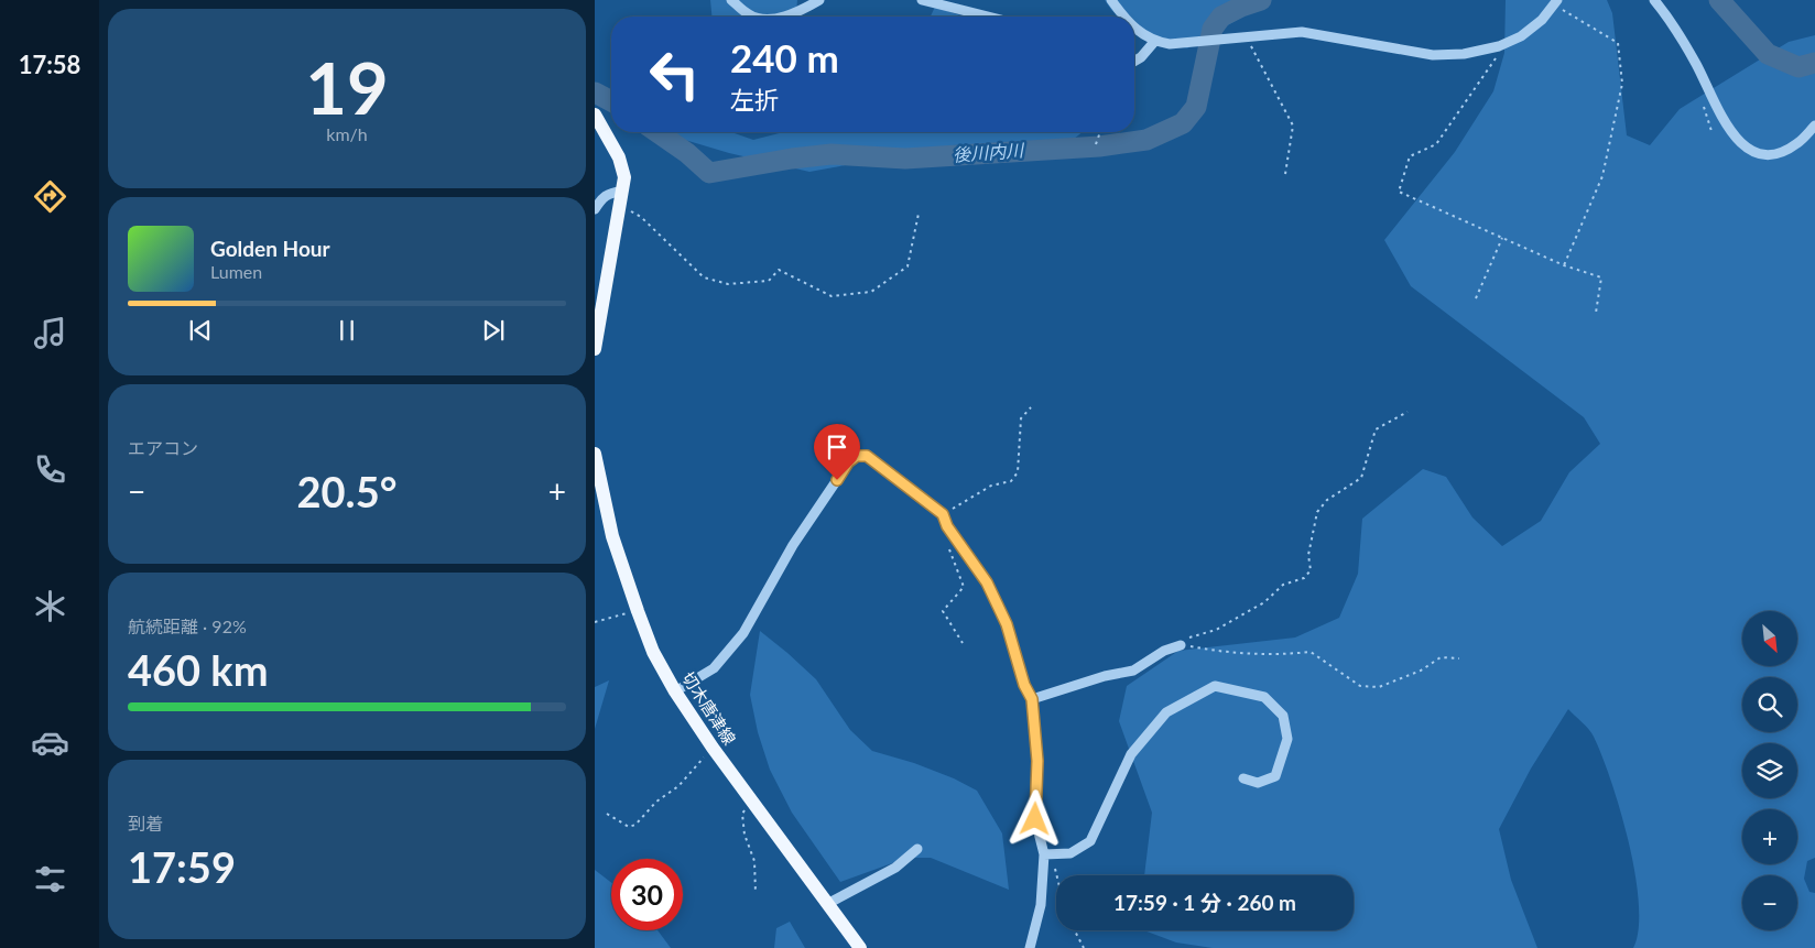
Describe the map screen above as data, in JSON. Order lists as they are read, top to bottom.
{
  "streets": {
    "main road": ["切木唐津線"]
  },
  "water": ["後川内川"],
  "north": "bottom right",
  "page": {
    "tabs": "17:58",
    "tile": [
      ["19", "km/h"],
      "エアコン",
      ["航続距離 · 92%", "460 km"],
      ["到着", "17:59"]
    ],
    "turn": ["240 m", "左折"],
    "song": ["Golden Hour", "Lumen"],
    "heat": ["−", "20.5°", "+"],
    "map_buttons": ["+", "−"],
    "limit": "30",
    "trip": "17:59 · 1 分 · 260 m"
  }
}
